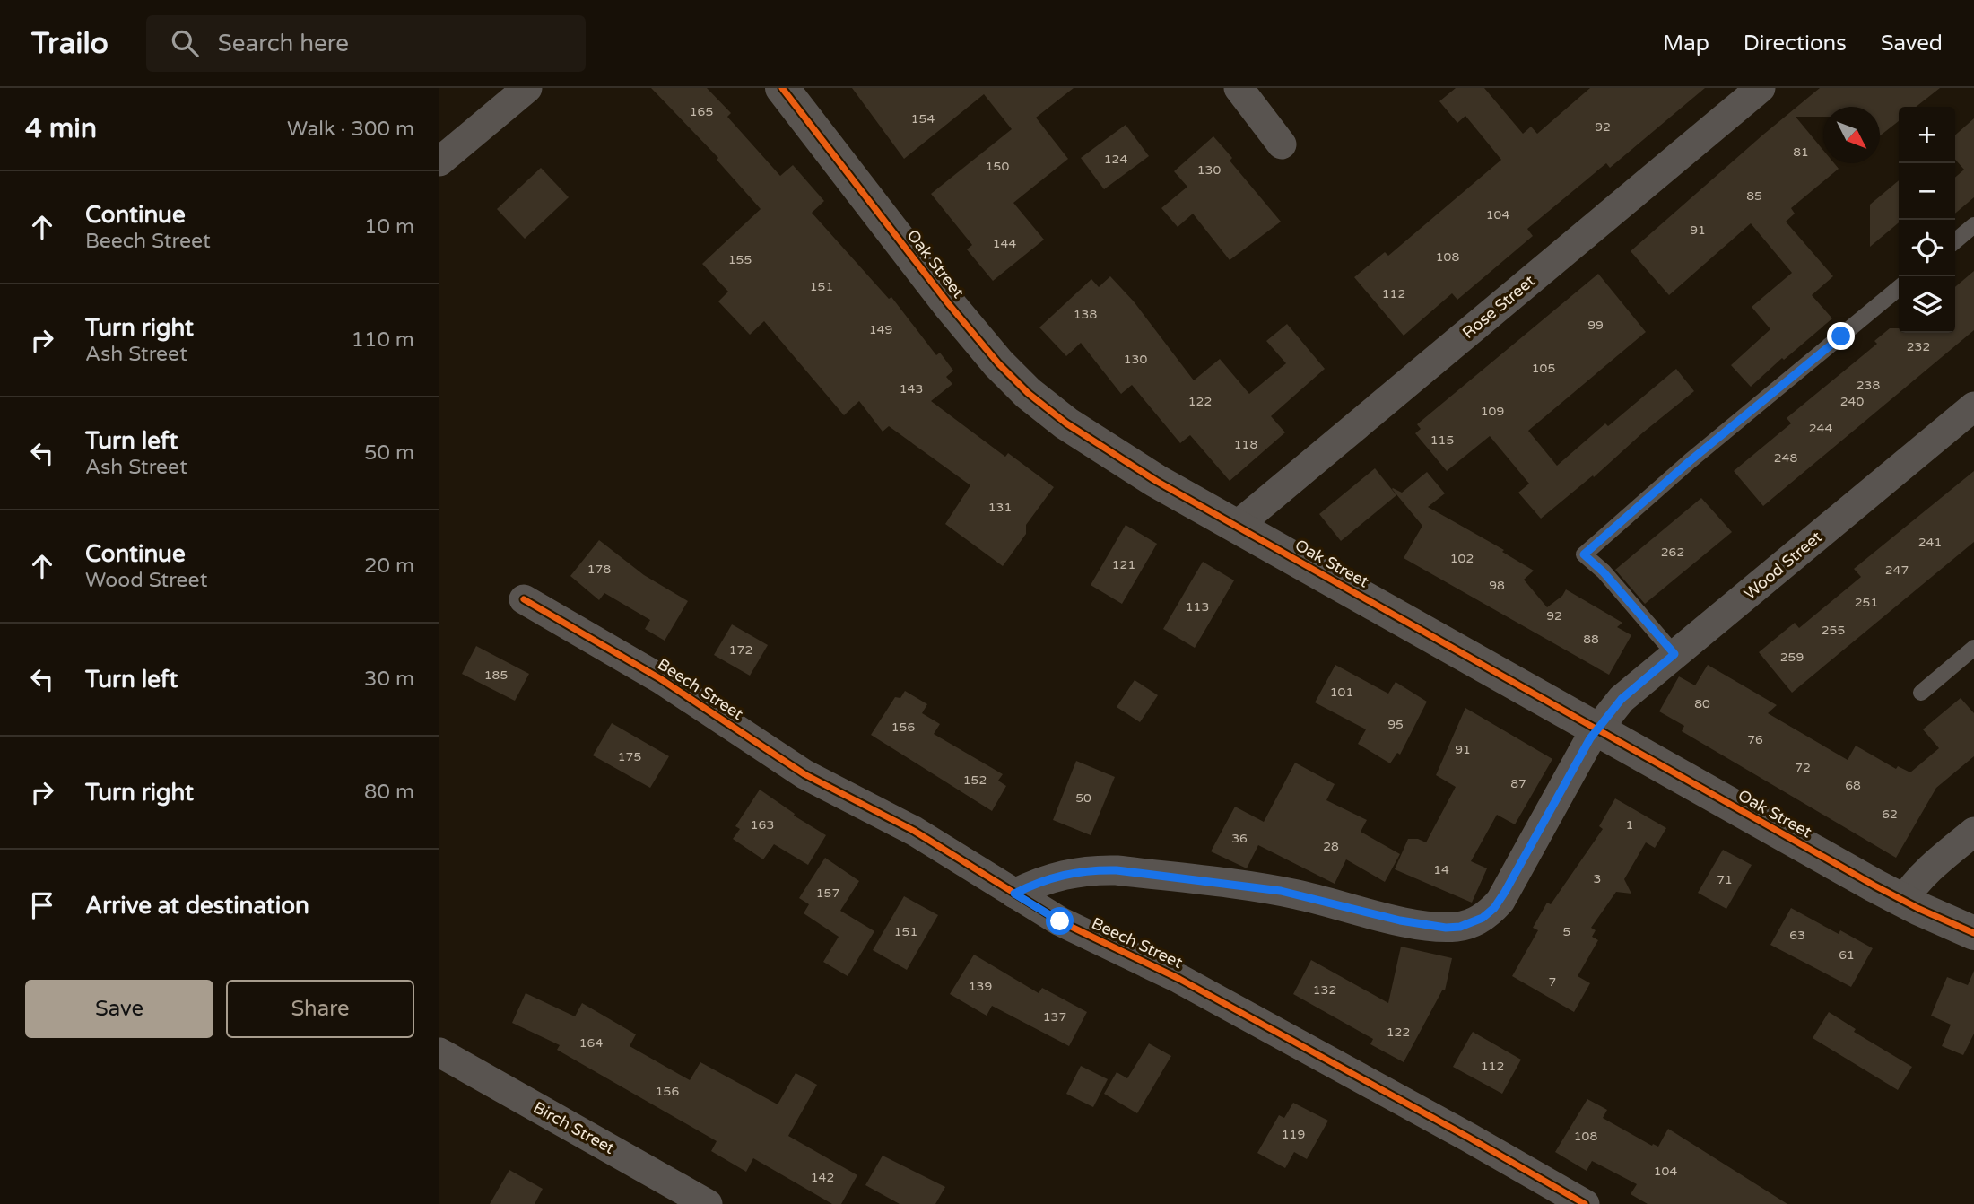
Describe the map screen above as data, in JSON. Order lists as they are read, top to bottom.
{
  "streets": {
    "street": [
      "Oak Street",
      "Rose Street",
      "Wood Street",
      "Beech Street",
      "Birch Street"
    ]
  },
  "crossings": [
    ["Oak Street", "Rose Street"],
    ["Oak Street", "Wood Street"],
    ["Wood Street", "Beech Street"]
  ],
  "house_numbers": [
    "165",
    "154",
    "92",
    "81",
    "124",
    "150",
    "130",
    "85",
    "104",
    "91",
    "144",
    "108",
    "155",
    "151",
    "112",
    "138",
    "99",
    "149",
    "232",
    "130",
    "105",
    "238",
    "143",
    "122",
    "240",
    "109",
    "244",
    "115",
    "118",
    "248",
    "131",
    "241",
    "262",
    "102",
    "121",
    "178",
    "247",
    "98",
    "251",
    "113",
    "92",
    "255",
    "88",
    "172",
    "259",
    "185",
    "101",
    "80",
    "95",
    "156",
    "76",
    "91",
    "175",
    "72",
    "152",
    "87",
    "68",
    "50",
    "62",
    "163",
    "1",
    "36",
    "28",
    "14",
    "3",
    "71",
    "157",
    "151",
    "5",
    "63",
    "61",
    "7",
    "139",
    "132",
    "137",
    "122",
    "164",
    "112",
    "156",
    "119",
    "108",
    "104",
    "142"
  ],
  "north": "bottom right",
  "page": {
    "header": "Trailo",
    "search": "Search here",
    "nav": ["Map", "Directions", "Saved"],
    "heading": ["4 min", "Walk · 300 m"],
    "map_buttons": ["+", "−"],
    "list": [
      ["Continue", "Beech Street", "10 m"],
      ["Turn right", "Ash Street", "110 m"],
      ["Turn left", "Ash Street", "50 m"],
      ["Continue", "Wood Street", "20 m"],
      ["Turn left", "30 m"],
      ["Turn right", "80 m"],
      "Arrive at destination"
    ],
    "buttons": ["Save", "Share"]
  }
}
